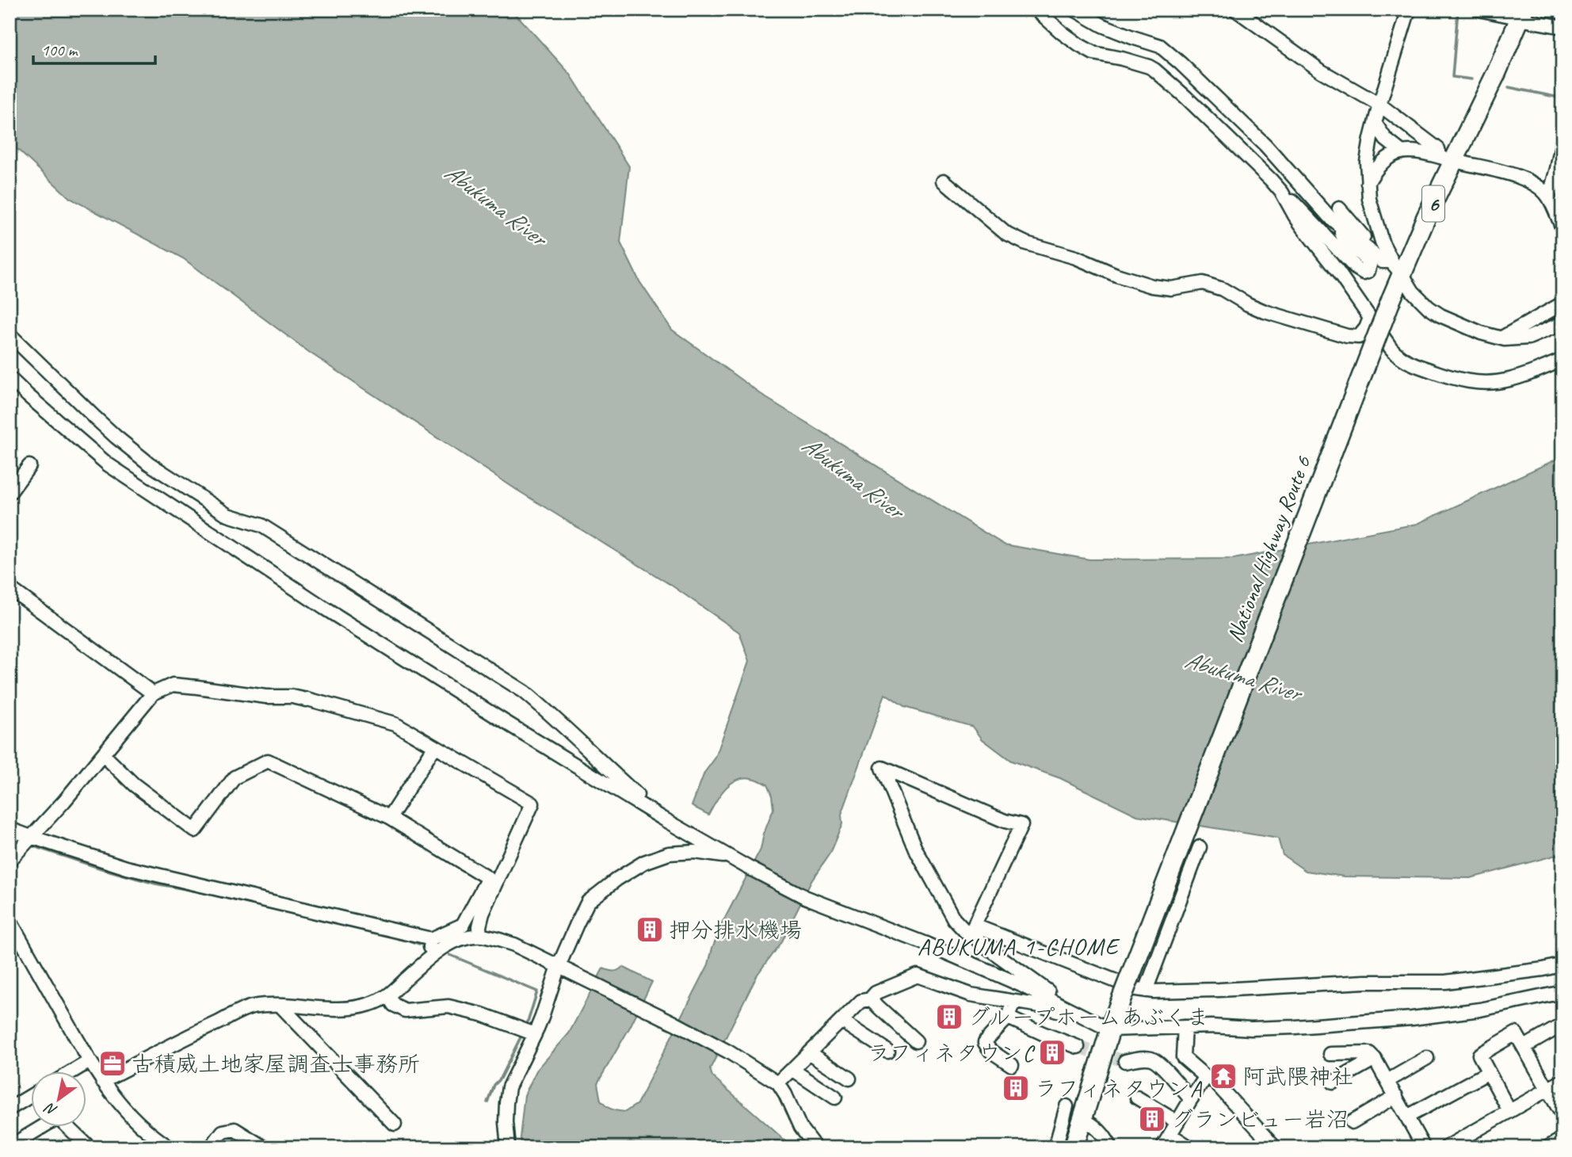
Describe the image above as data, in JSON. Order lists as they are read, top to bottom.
{
  "streets": {
    "highway": ["6", "National Highway Route 6"]
  },
  "districts": ["ABUKUMA 1-CHOME"],
  "water": ["Abukuma River"],
  "places": {
    "building": [
      "押分排水機場",
      "グループホームあぶくま",
      "ラフィネタウンC",
      "ラフィネタウンA",
      "グランビュー岩沼"
    ],
    "office": ["古積威土地家屋調査士事務所"],
    "temple": ["阿武隈神社"]
  },
  "scale_bar": "100 m",
  "north": "bottom left"
}
